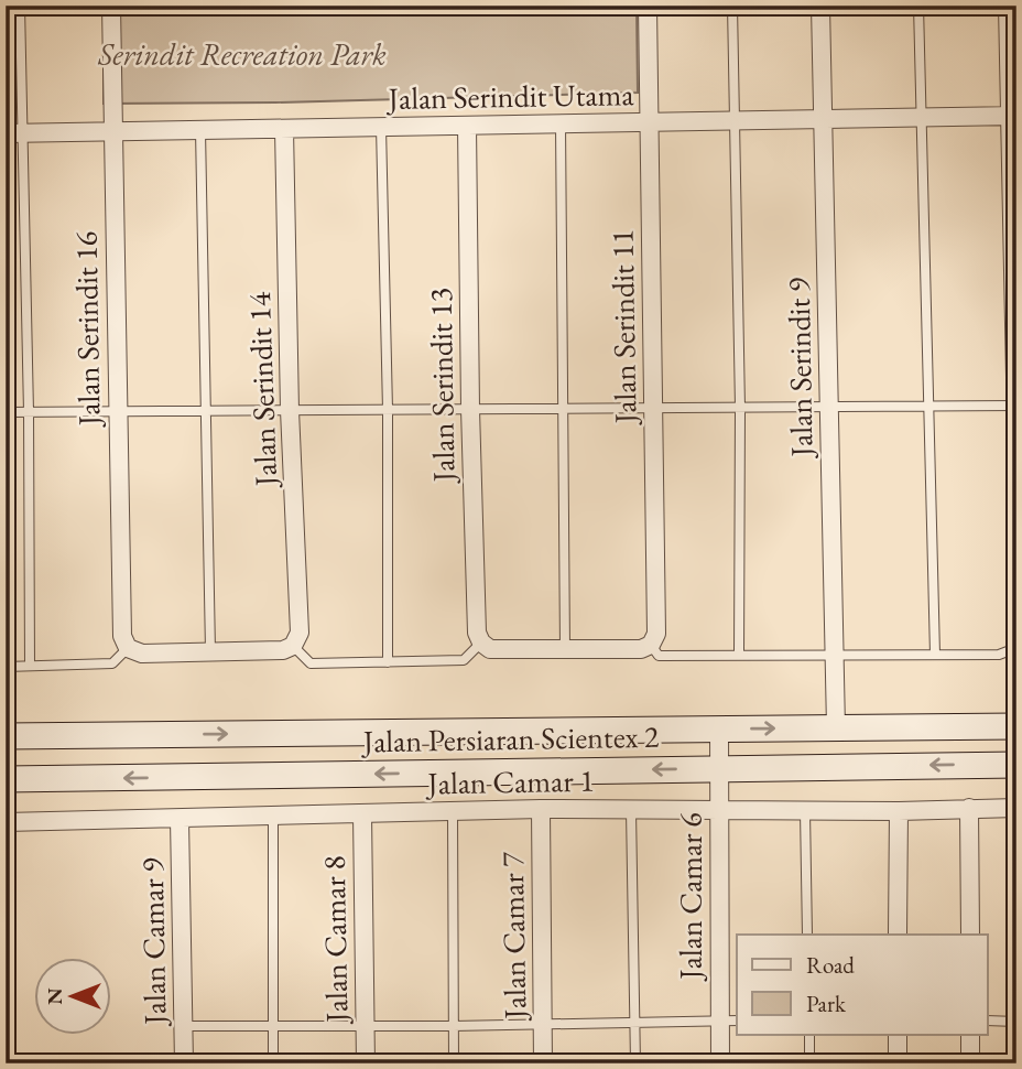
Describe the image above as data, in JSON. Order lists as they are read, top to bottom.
{
  "streets": {
    "street": [
      "Jalan Serindit Utama",
      "Jalan Serindit 11",
      "Jalan Serindit 16",
      "Jalan Serindit 9",
      "Jalan Serindit 13",
      "Jalan Serindit 14",
      "Jalan Persiaran Scientex 2",
      "Jalan Camar 1",
      "Jalan Camar 6",
      "Jalan Camar 7",
      "Jalan Camar 8",
      "Jalan Camar 9"
    ]
  },
  "crossings": [
    ["Jalan Serindit Utama", "Jalan Serindit 11"],
    ["Jalan Serindit Utama", "Jalan Serindit 16"],
    ["Jalan Serindit Utama", "Jalan Serindit 9"],
    ["Jalan Serindit Utama", "Jalan Serindit 13"],
    ["Jalan Serindit Utama", "Jalan Serindit 14"],
    ["Jalan Serindit 9", "Jalan Persiaran Scientex 2"],
    ["Jalan Persiaran Scientex 2", "Jalan Camar 6"],
    ["Jalan Camar 1", "Jalan Camar 6"],
    ["Jalan Camar 1", "Jalan Camar 7"],
    ["Jalan Camar 1", "Jalan Camar 8"],
    ["Jalan Camar 1", "Jalan Camar 9"]
  ],
  "parks": ["Serindit Recreation Park"],
  "legend": ["Road", "Park"],
  "north": "left"
}
